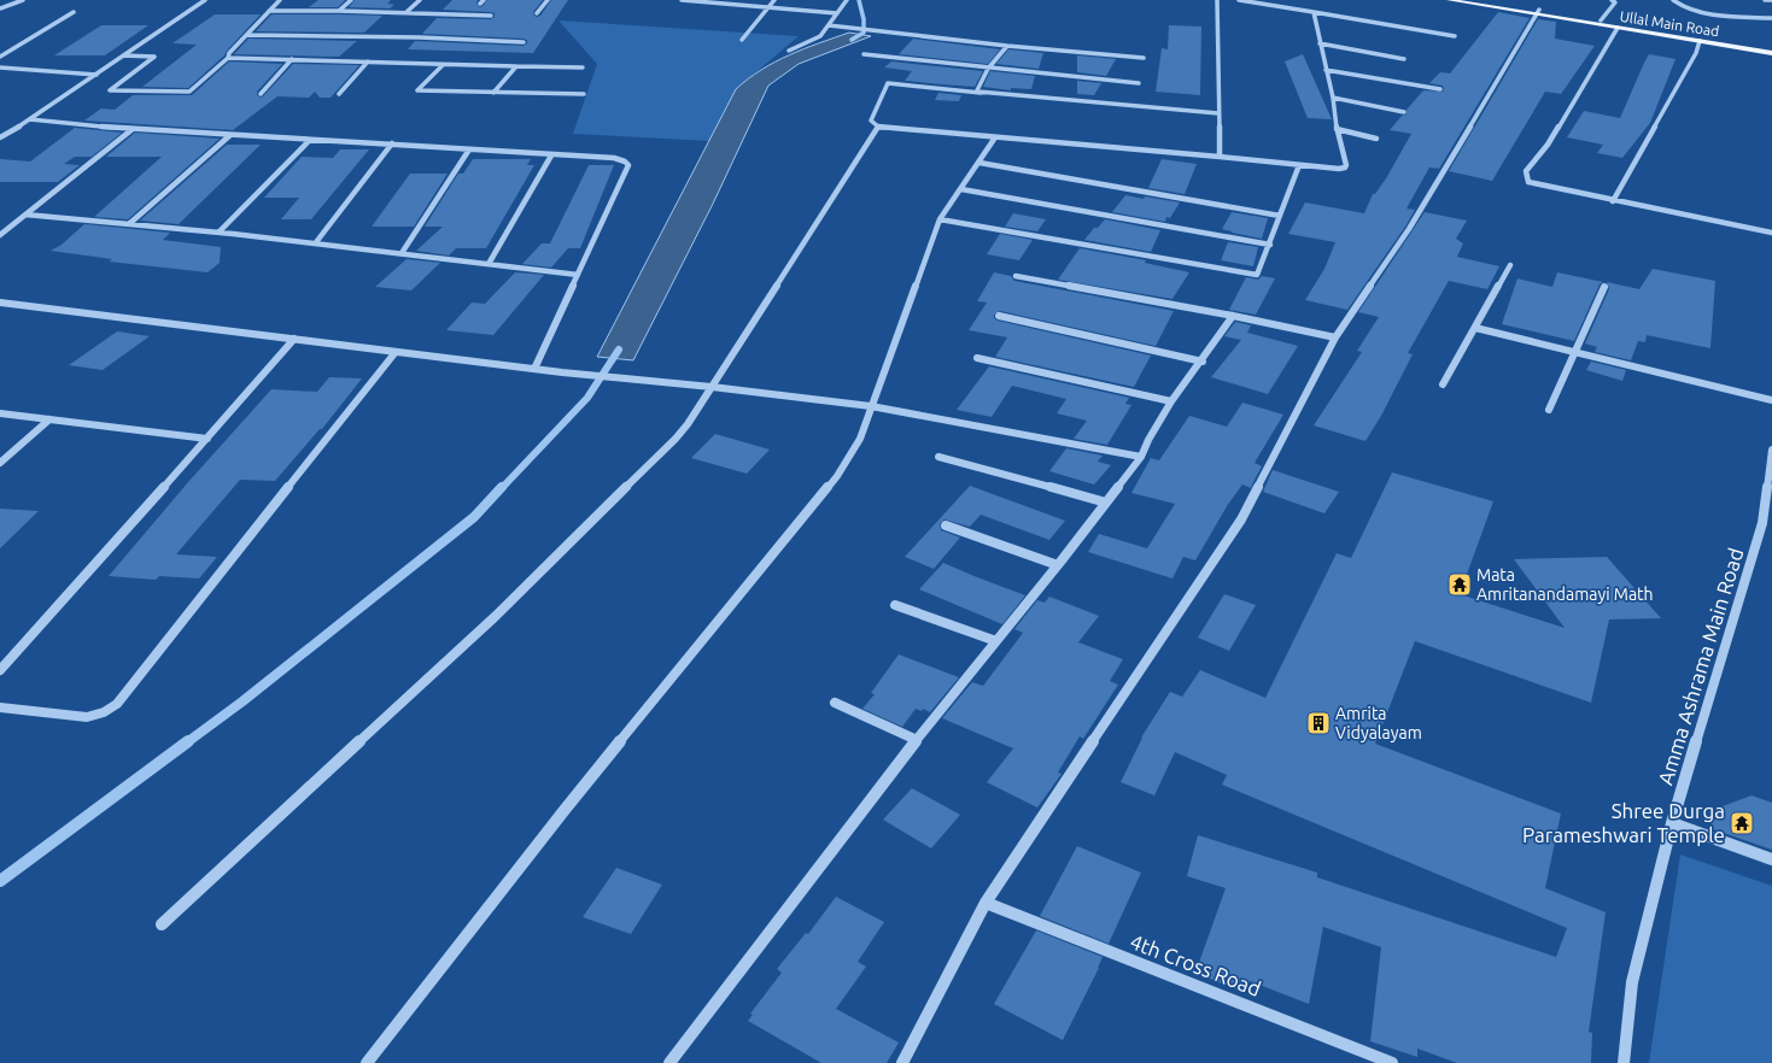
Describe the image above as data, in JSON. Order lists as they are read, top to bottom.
{
  "streets": {
    "main road": ["Ullal Main Road"],
    "street": ["Amma Ashrama Main Road", "4th Cross Road"]
  },
  "places": {
    "temple": ["Mata Amritanandamayi Math", "Shree Durga Parameshwari Temple"],
    "building": ["Amrita Vidyalayam"]
  }
}
